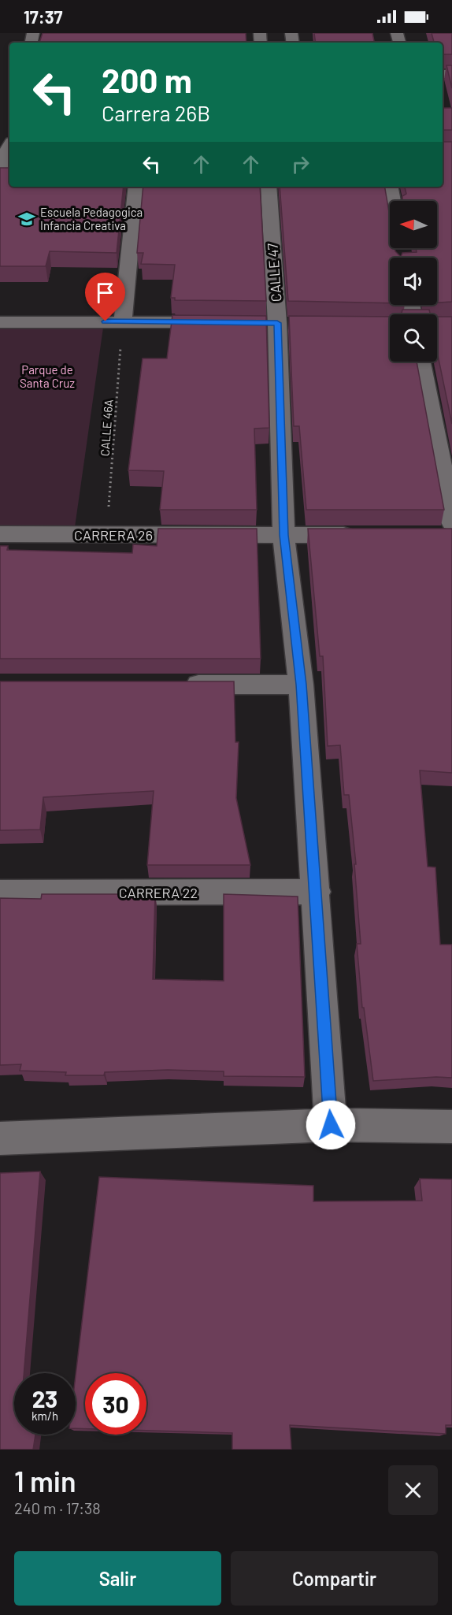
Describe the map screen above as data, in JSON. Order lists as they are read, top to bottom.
{
  "streets": {
    "street": ["CALLE 47", "CARRERA 26", "CARRERA 22"],
    "path": ["CALLE 46A"]
  },
  "crossings": [
    ["CALLE 47", "CARRERA 26"],
    ["CALLE 47", "CARRERA 22"],
    ["CALLE 46A", "CARRERA 26"]
  ],
  "parks": ["Parque de Santa Cruz"],
  "places": {
    "school or university": ["Escuela Pedagogica Infancia Creativa"]
  },
  "north": "left",
  "page": {
    "status": "17:37",
    "turn": ["200 m", "Carrera 26B"],
    "speed": "23 km/h",
    "limit": "30",
    "heading": ["1 min", "240 m · 17:38"],
    "buttons": ["Salir", "Compartir"]
  }
}
